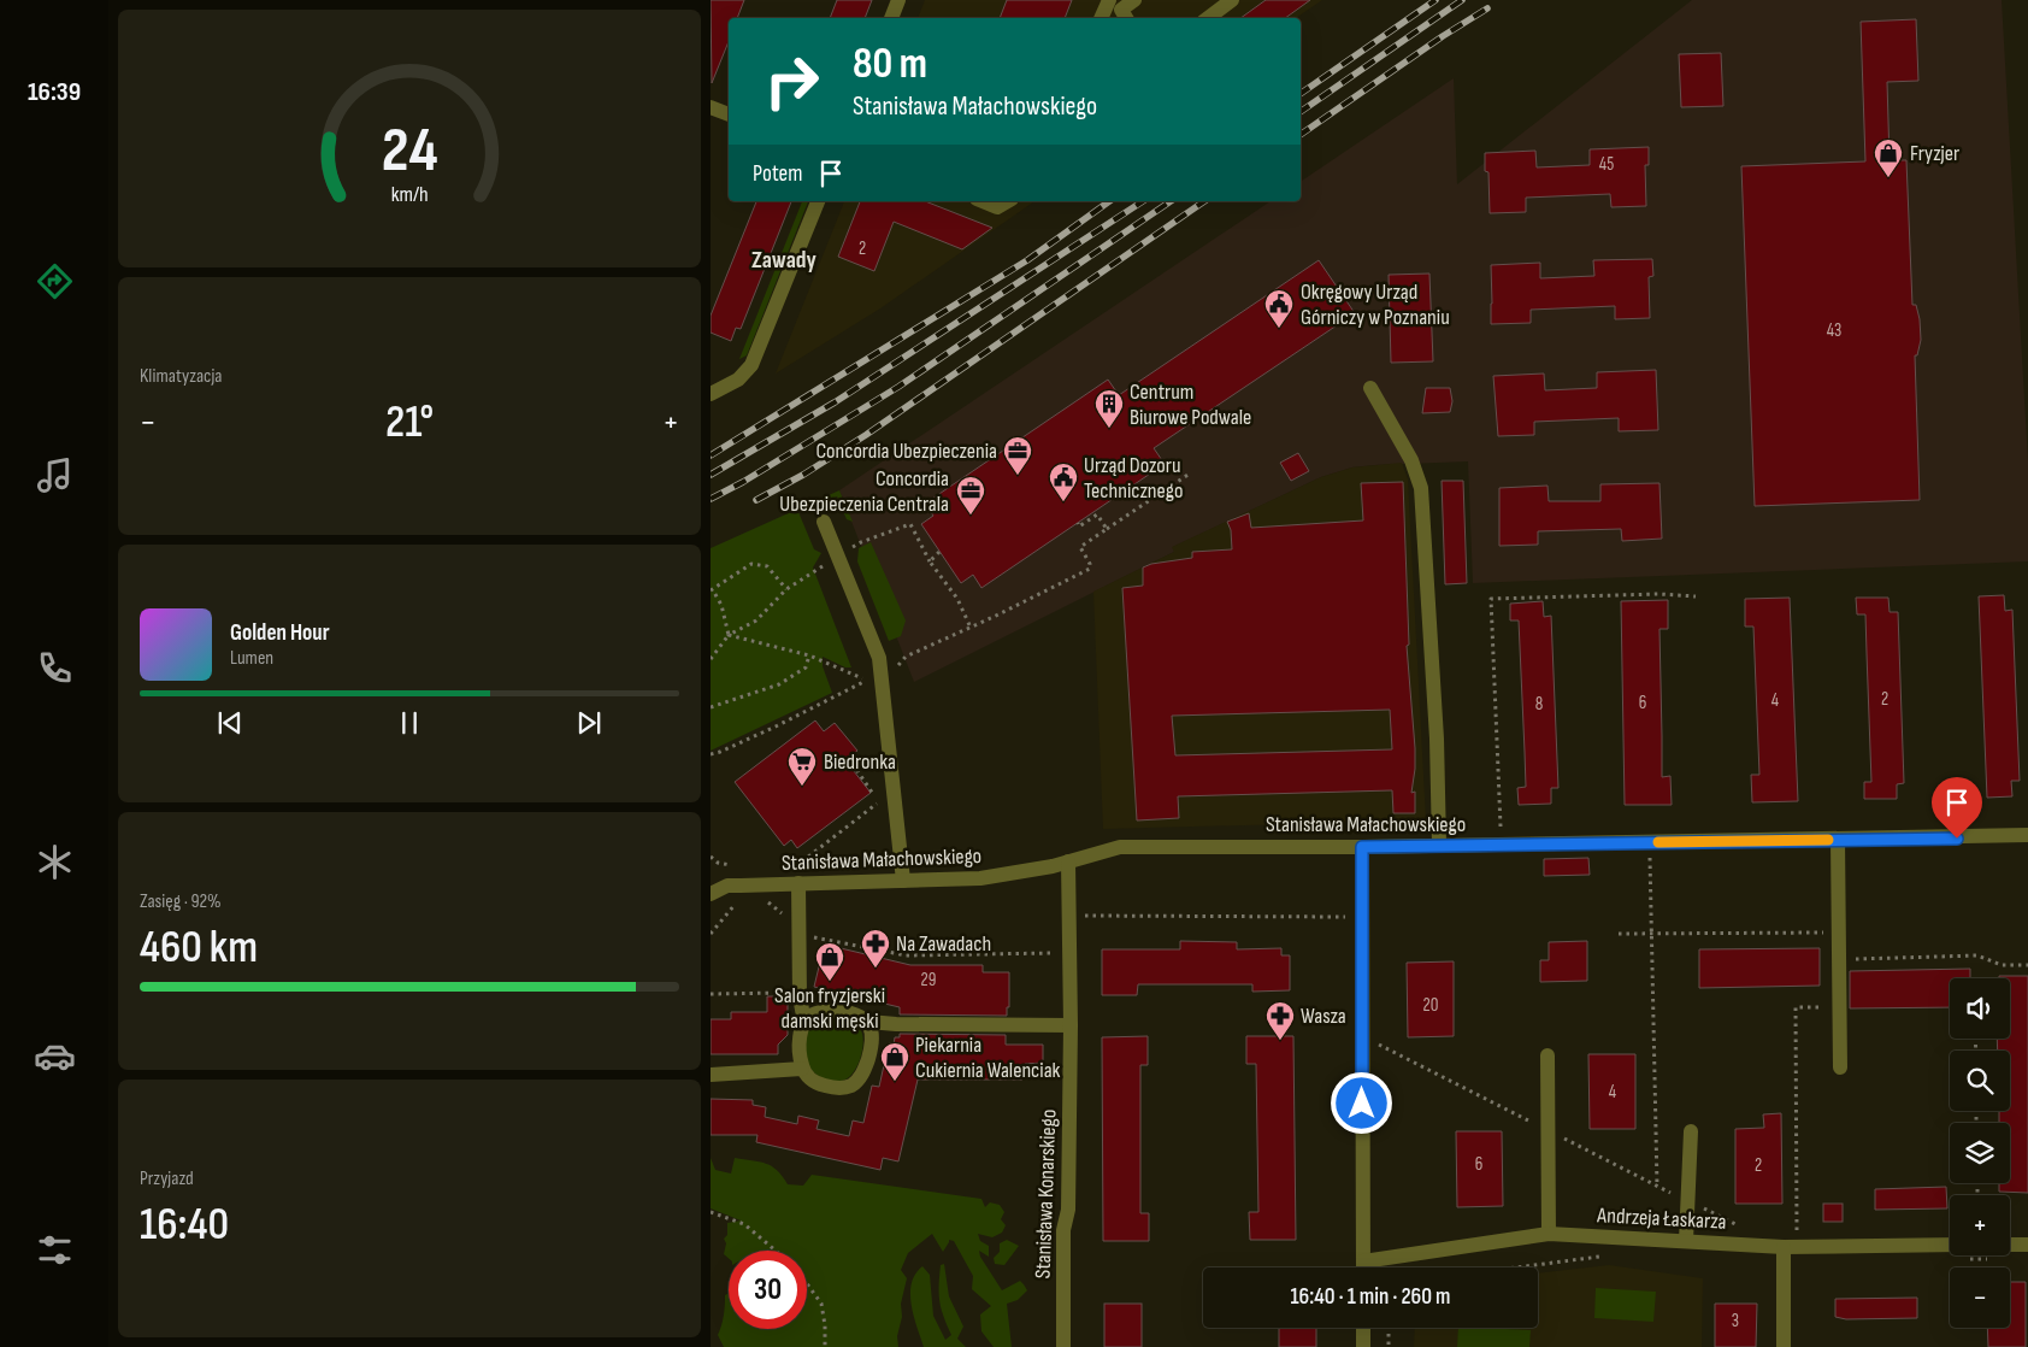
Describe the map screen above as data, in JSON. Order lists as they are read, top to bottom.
{
  "streets": {
    "street": ["Stanisława Małachowskiego", "Stanisława Konarskiego", "Andrzeja Łaskarza"]
  },
  "crossings": [
    ["Stanisława Małachowskiego", "Stanisława Konarskiego"]
  ],
  "districts": ["Zawady"],
  "places": {
    "shop": ["Fryzjer", "Salon fryzjerski damski męski", "Piekarnia Cukiernia Walenciak"],
    "public building": ["Okręgowy Urząd Górniczy w Poznaniu", "Urząd Dozoru Technicznego"],
    "building": ["Centrum Biurowe Podwale"],
    "office": ["Concordia Ubezpieczenia", "Concordia Ubezpieczenia Centrala"],
    "supermarket": ["Biedronka"],
    "pharmacy": ["Na Zawadach", "Wasza"]
  },
  "house_numbers": [
    "45",
    "2",
    "43",
    "2",
    "4",
    "6",
    "8",
    "29",
    "20",
    "4",
    "6",
    "2",
    "3"
  ],
  "page": {
    "tabs": "16:39",
    "turn": ["80 m", "Stanisława Małachowskiego"],
    "then": "Potem",
    "tile": [
      "Klimatyzacja",
      ["Zasięg · 92%", "460 km"],
      ["Przyjazd", "16:40"]
    ],
    "heat": ["−", "21°", "+"],
    "song": ["Golden Hour", "Lumen"],
    "map_buttons": ["+", "−"],
    "limit": "30",
    "trip": "16:40 · 1 min · 260 m",
    "gauge": ["24", "km/h"]
  }
}
